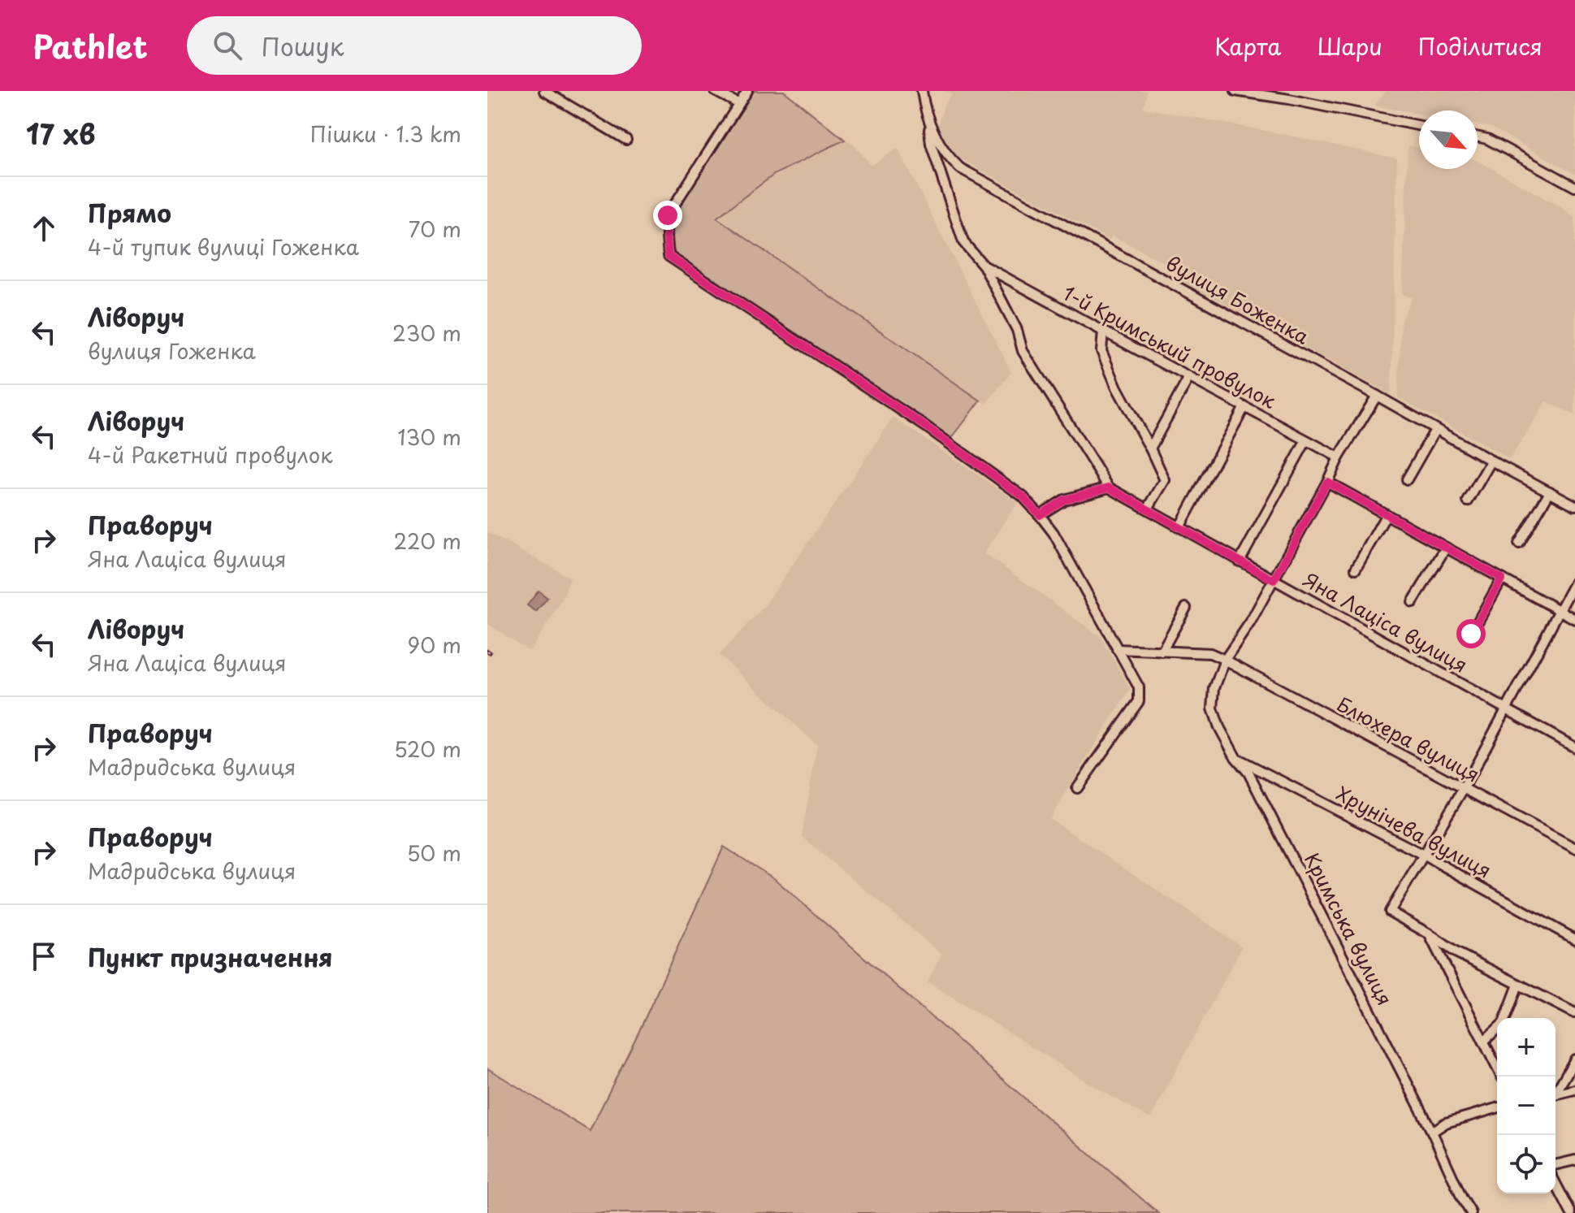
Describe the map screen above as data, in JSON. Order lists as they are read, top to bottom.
{
  "streets": {
    "street": [
      "вулиця Боженка",
      "1-й Кримський провулок",
      "Яна Лаціса вулиця",
      "Блюхера вулиця",
      "Хрунічева вулиця",
      "Кримська вулиця"
    ]
  },
  "crossings": [
    ["вулиця Боженка", "Кримська вулиця"],
    ["1-й Кримський провулок", "Кримська вулиця"],
    ["Яна Лаціса вулиця", "Кримська вулиця"],
    ["Блюхера вулиця", "Кримська вулиця"],
    ["Хрунічева вулиця", "Кримська вулиця"]
  ],
  "north": "bottom right",
  "page": {
    "header": "Pathlet",
    "search": "Пошук",
    "nav": ["Карта", "Шари", "Поділитися"],
    "heading": ["17 хв", "Пішки · 1.3 km"],
    "list": [
      ["Прямо", "4-й тупик вулиці Гоженка", "70 m"],
      ["Ліворуч", "вулиця Гоженка", "230 m"],
      ["Ліворуч", "4-й Ракетний провулок", "130 m"],
      ["Праворуч", "Яна Лаціса вулиця", "220 m"],
      ["Ліворуч", "Яна Лаціса вулиця", "90 m"],
      ["Праворуч", "Мадридська вулиця", "520 m"],
      ["Праворуч", "Мадридська вулиця", "50 m"],
      "Пункт призначення"
    ],
    "map_buttons": ["+", "−"]
  }
}
